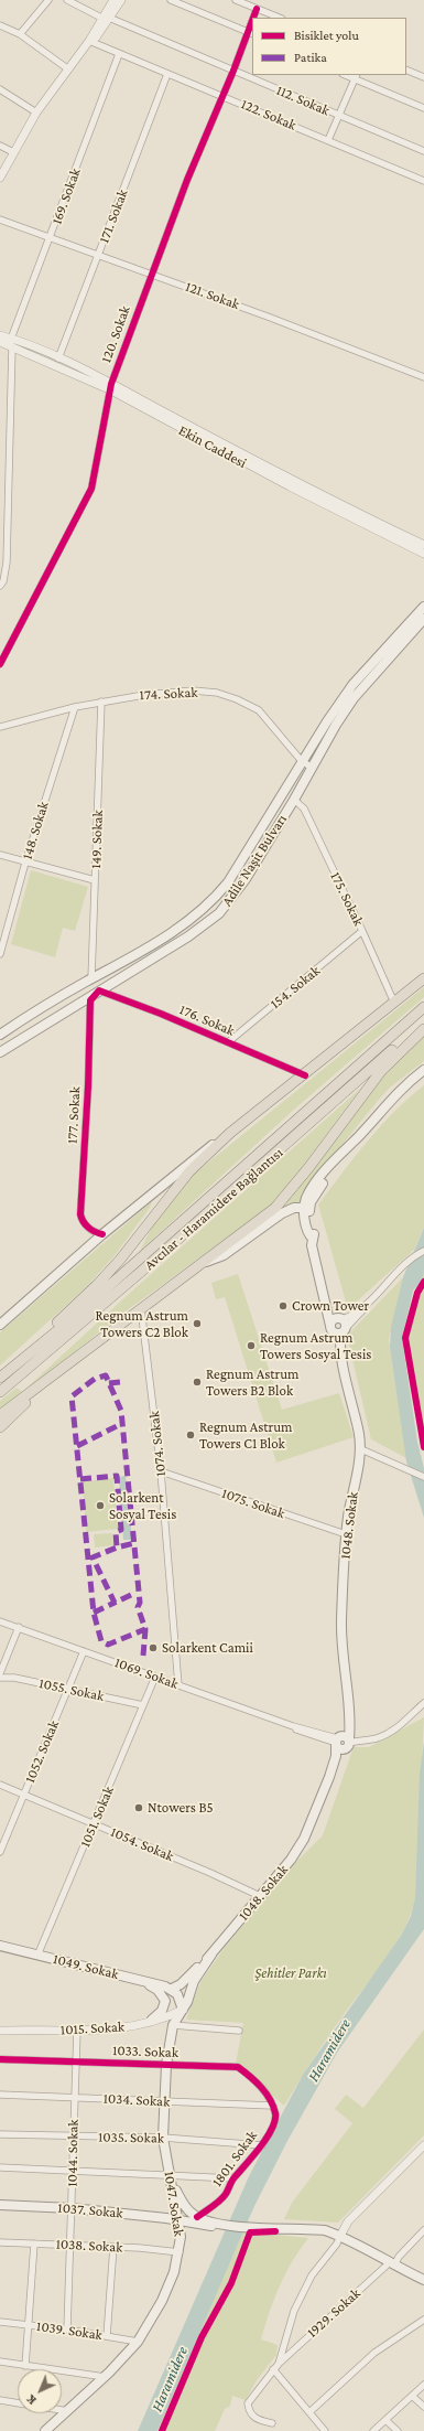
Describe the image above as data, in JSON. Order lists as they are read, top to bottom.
{
  "streets": {
    "highway": ["Avcılar - Haramidere Bağlantısı"],
    "main road": [
      "Adile Naşit Bulvarı",
      "1048. Sokak",
      "1049. Sokak",
      "1047. Sokak",
      "1037. Sokak"
    ],
    "street": [
      "112. Sokak",
      "122. Sokak",
      "169. Sokak",
      "171. Sokak",
      "121. Sokak",
      "120. Sokak",
      "Ekin Caddesi",
      "174. Sokak",
      "148. Sokak",
      "149. Sokak",
      "175. Sokak",
      "154. Sokak",
      "176. Sokak",
      "177. Sokak",
      "1074. Sokak",
      "1075. Sokak",
      "1069. Sokak",
      "1055. Sokak",
      "1052. Sokak",
      "1051. Sokak",
      "1054. Sokak",
      "1015. Sokak",
      "1033. Sokak",
      "1034. Sokak",
      "1035. Sokak",
      "1044. Sokak",
      "1801. Sokak",
      "1038. Sokak",
      "1929. Sokak",
      "1039. Sokak"
    ]
  },
  "crossings": [
    ["112. Sokak", "120. Sokak"],
    ["122. Sokak", "169. Sokak"],
    ["122. Sokak", "171. Sokak"],
    ["122. Sokak", "120. Sokak"],
    ["169. Sokak", "121. Sokak"],
    ["169. Sokak", "Ekin Caddesi"],
    ["171. Sokak", "121. Sokak"],
    ["171. Sokak", "Ekin Caddesi"],
    ["121. Sokak", "120. Sokak"],
    ["120. Sokak", "Ekin Caddesi"],
    ["174. Sokak", "148. Sokak"],
    ["174. Sokak", "149. Sokak"],
    ["174. Sokak", "Adile Naşit Bulvarı"],
    ["149. Sokak", "Adile Naşit Bulvarı"],
    ["Adile Naşit Bulvarı", "175. Sokak"],
    ["Adile Naşit Bulvarı", "176. Sokak"],
    ["Adile Naşit Bulvarı", "177. Sokak"],
    ["175. Sokak", "154. Sokak"],
    ["154. Sokak", "176. Sokak"],
    ["176. Sokak", "177. Sokak"],
    ["1074. Sokak", "1075. Sokak"],
    ["1074. Sokak", "1069. Sokak"],
    ["1075. Sokak", "1048. Sokak"],
    ["1048. Sokak", "1054. Sokak"],
    ["1048. Sokak", "1049. Sokak"],
    ["1048. Sokak", "1047. Sokak"],
    ["1069. Sokak", "1052. Sokak"],
    ["1069. Sokak", "1051. Sokak"],
    ["1055. Sokak", "1052. Sokak"],
    ["1055. Sokak", "1051. Sokak"],
    ["1052. Sokak", "1054. Sokak"],
    ["1051. Sokak", "1054. Sokak"],
    ["1051. Sokak", "1049. Sokak"],
    ["1015. Sokak", "1044. Sokak"],
    ["1015. Sokak", "1047. Sokak"],
    ["1033. Sokak", "1034. Sokak"],
    ["1033. Sokak", "1044. Sokak"],
    ["1033. Sokak", "1801. Sokak"],
    ["1033. Sokak", "1047. Sokak"],
    ["1034. Sokak", "1044. Sokak"],
    ["1034. Sokak", "1801. Sokak"],
    ["1034. Sokak", "1047. Sokak"],
    ["1035. Sokak", "1044. Sokak"],
    ["1035. Sokak", "1801. Sokak"],
    ["1035. Sokak", "1047. Sokak"],
    ["1044. Sokak", "1037. Sokak"],
    ["1044. Sokak", "1038. Sokak"],
    ["1044. Sokak", "1039. Sokak"],
    ["1047. Sokak", "1037. Sokak"],
    ["1047. Sokak", "1038. Sokak"],
    ["1047. Sokak", "1039. Sokak"]
  ],
  "water": ["Haramidere"],
  "parks": ["Şehitler Parkı"],
  "places": [
    "Crown Tower",
    "Regnum Astrum Towers C2 Blok",
    "Regnum Astrum Towers Sosyal Tesis",
    "Regnum Astrum Towers B2 Blok",
    "Regnum Astrum Towers C1 Blok",
    "Solarkent Sosyal Tesis",
    "Solarkent Camii",
    "Ntowers B5"
  ],
  "legend": ["Bisiklet yolu", "Patika"],
  "north": "bottom left"
}
